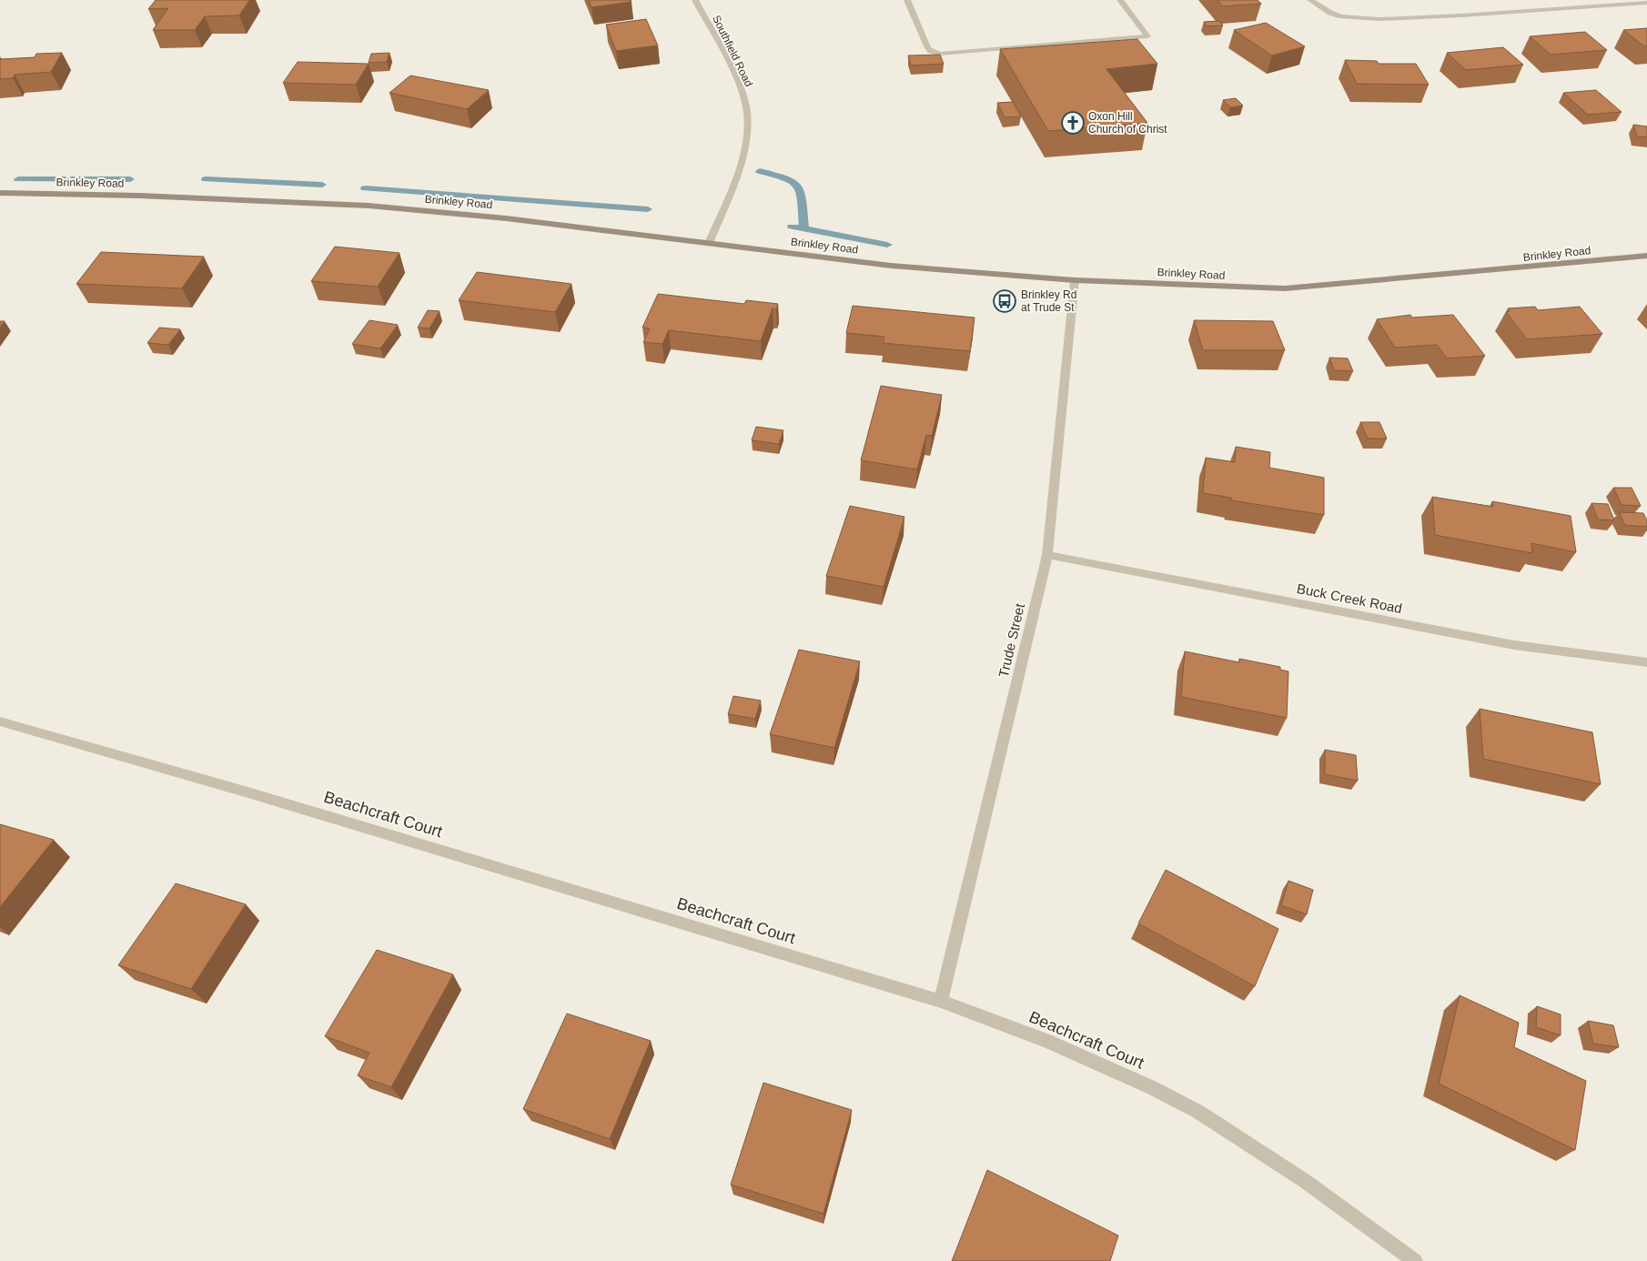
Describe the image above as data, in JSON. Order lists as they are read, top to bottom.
{
  "streets": {
    "main road": ["Brinkley Road"],
    "street": [
      "Southfield Road",
      "Buck Creek Road",
      "Trude Street",
      "Beachcraft Court"
    ]
  },
  "crossings": [
    ["Southfield Road", "Brinkley Road"],
    ["Brinkley Road", "Trude Street"],
    ["Buck Creek Road", "Trude Street"],
    ["Trude Street", "Beachcraft Court"]
  ],
  "places": {
    "church": ["Oxon Hill Church of Christ"],
    "bus stop": ["Brinkley Rd at Trude St"]
  }
}
